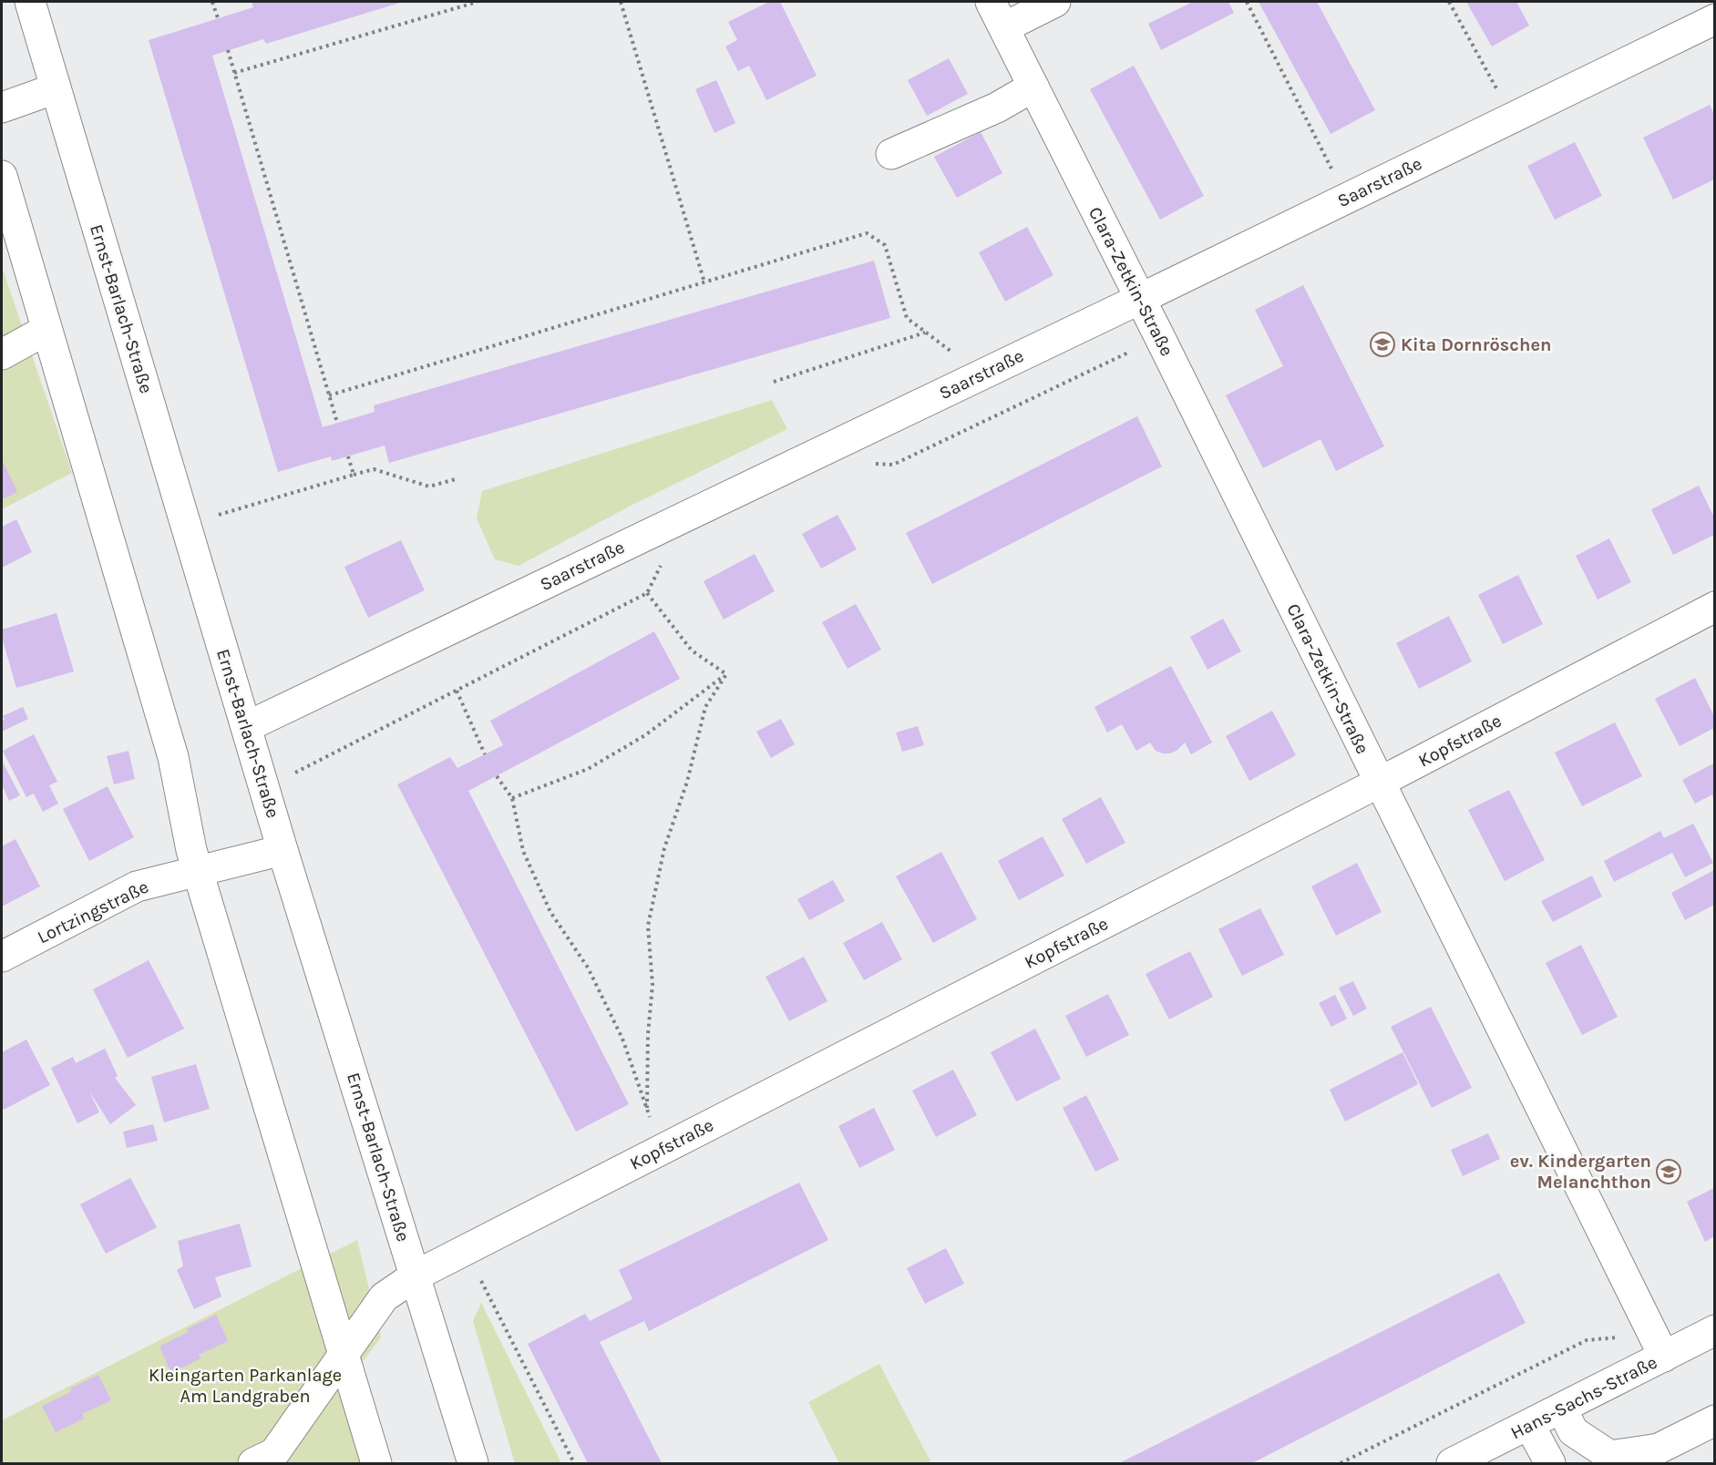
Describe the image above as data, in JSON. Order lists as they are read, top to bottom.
{
  "streets": {
    "street": [
      "Saarstraße",
      "Clara-Zetkin-Straße",
      "Ernst-Barlach-Straße",
      "Kopfstraße",
      "Lortzingstraße",
      "Hans-Sachs-Straße"
    ]
  },
  "crossings": [
    ["Saarstraße", "Clara-Zetkin-Straße"],
    ["Saarstraße", "Ernst-Barlach-Straße"],
    ["Clara-Zetkin-Straße", "Kopfstraße"],
    ["Clara-Zetkin-Straße", "Hans-Sachs-Straße"],
    ["Ernst-Barlach-Straße", "Kopfstraße"],
    ["Ernst-Barlach-Straße", "Lortzingstraße"]
  ],
  "parks": ["Kleingarten Parkanlage Am Landgraben"],
  "places": {
    "school or university": ["Kita Dornröschen", "ev. Kindergarten Melanchthon"]
  }
}
